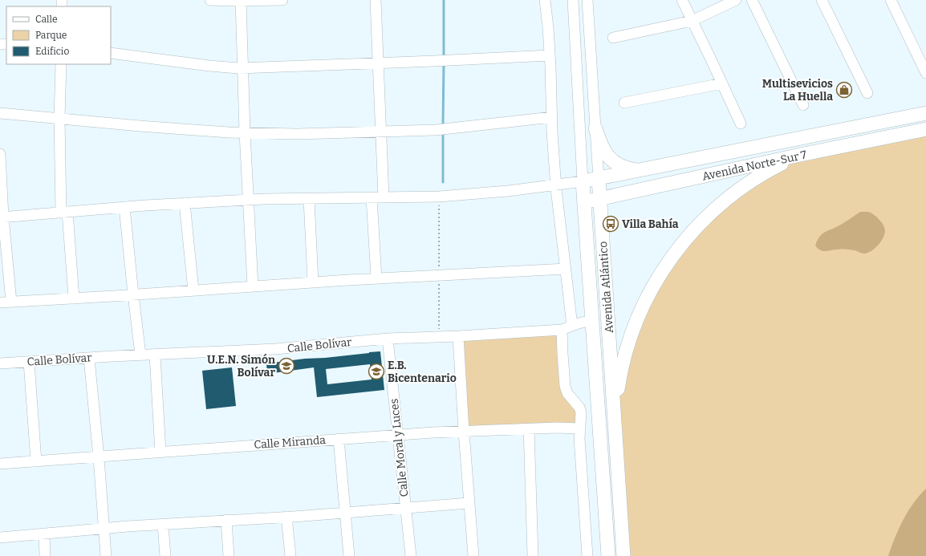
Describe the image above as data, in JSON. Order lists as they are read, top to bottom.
{
  "streets": {
    "main road": ["Avenida Norte-Sur 7", "Avenida Atlántico"],
    "street": ["Calle Bolívar", "Calle Miranda", "Calle Moral y Luces"]
  },
  "crossings": [
    ["Avenida Norte-Sur 7", "Avenida Atlántico"],
    ["Avenida Atlántico", "Calle Bolívar"],
    ["Calle Bolívar", "Calle Moral y Luces"],
    ["Calle Miranda", "Calle Moral y Luces"]
  ],
  "places": {
    "shop": ["Multisevicios La Huella"],
    "bus stop": ["Villa Bahía"],
    "school or university": ["U.E.N. Simón Bolívar", "E.B. Bicentenario"]
  },
  "legend": ["Calle", "Parque", "Edificio"]
}
